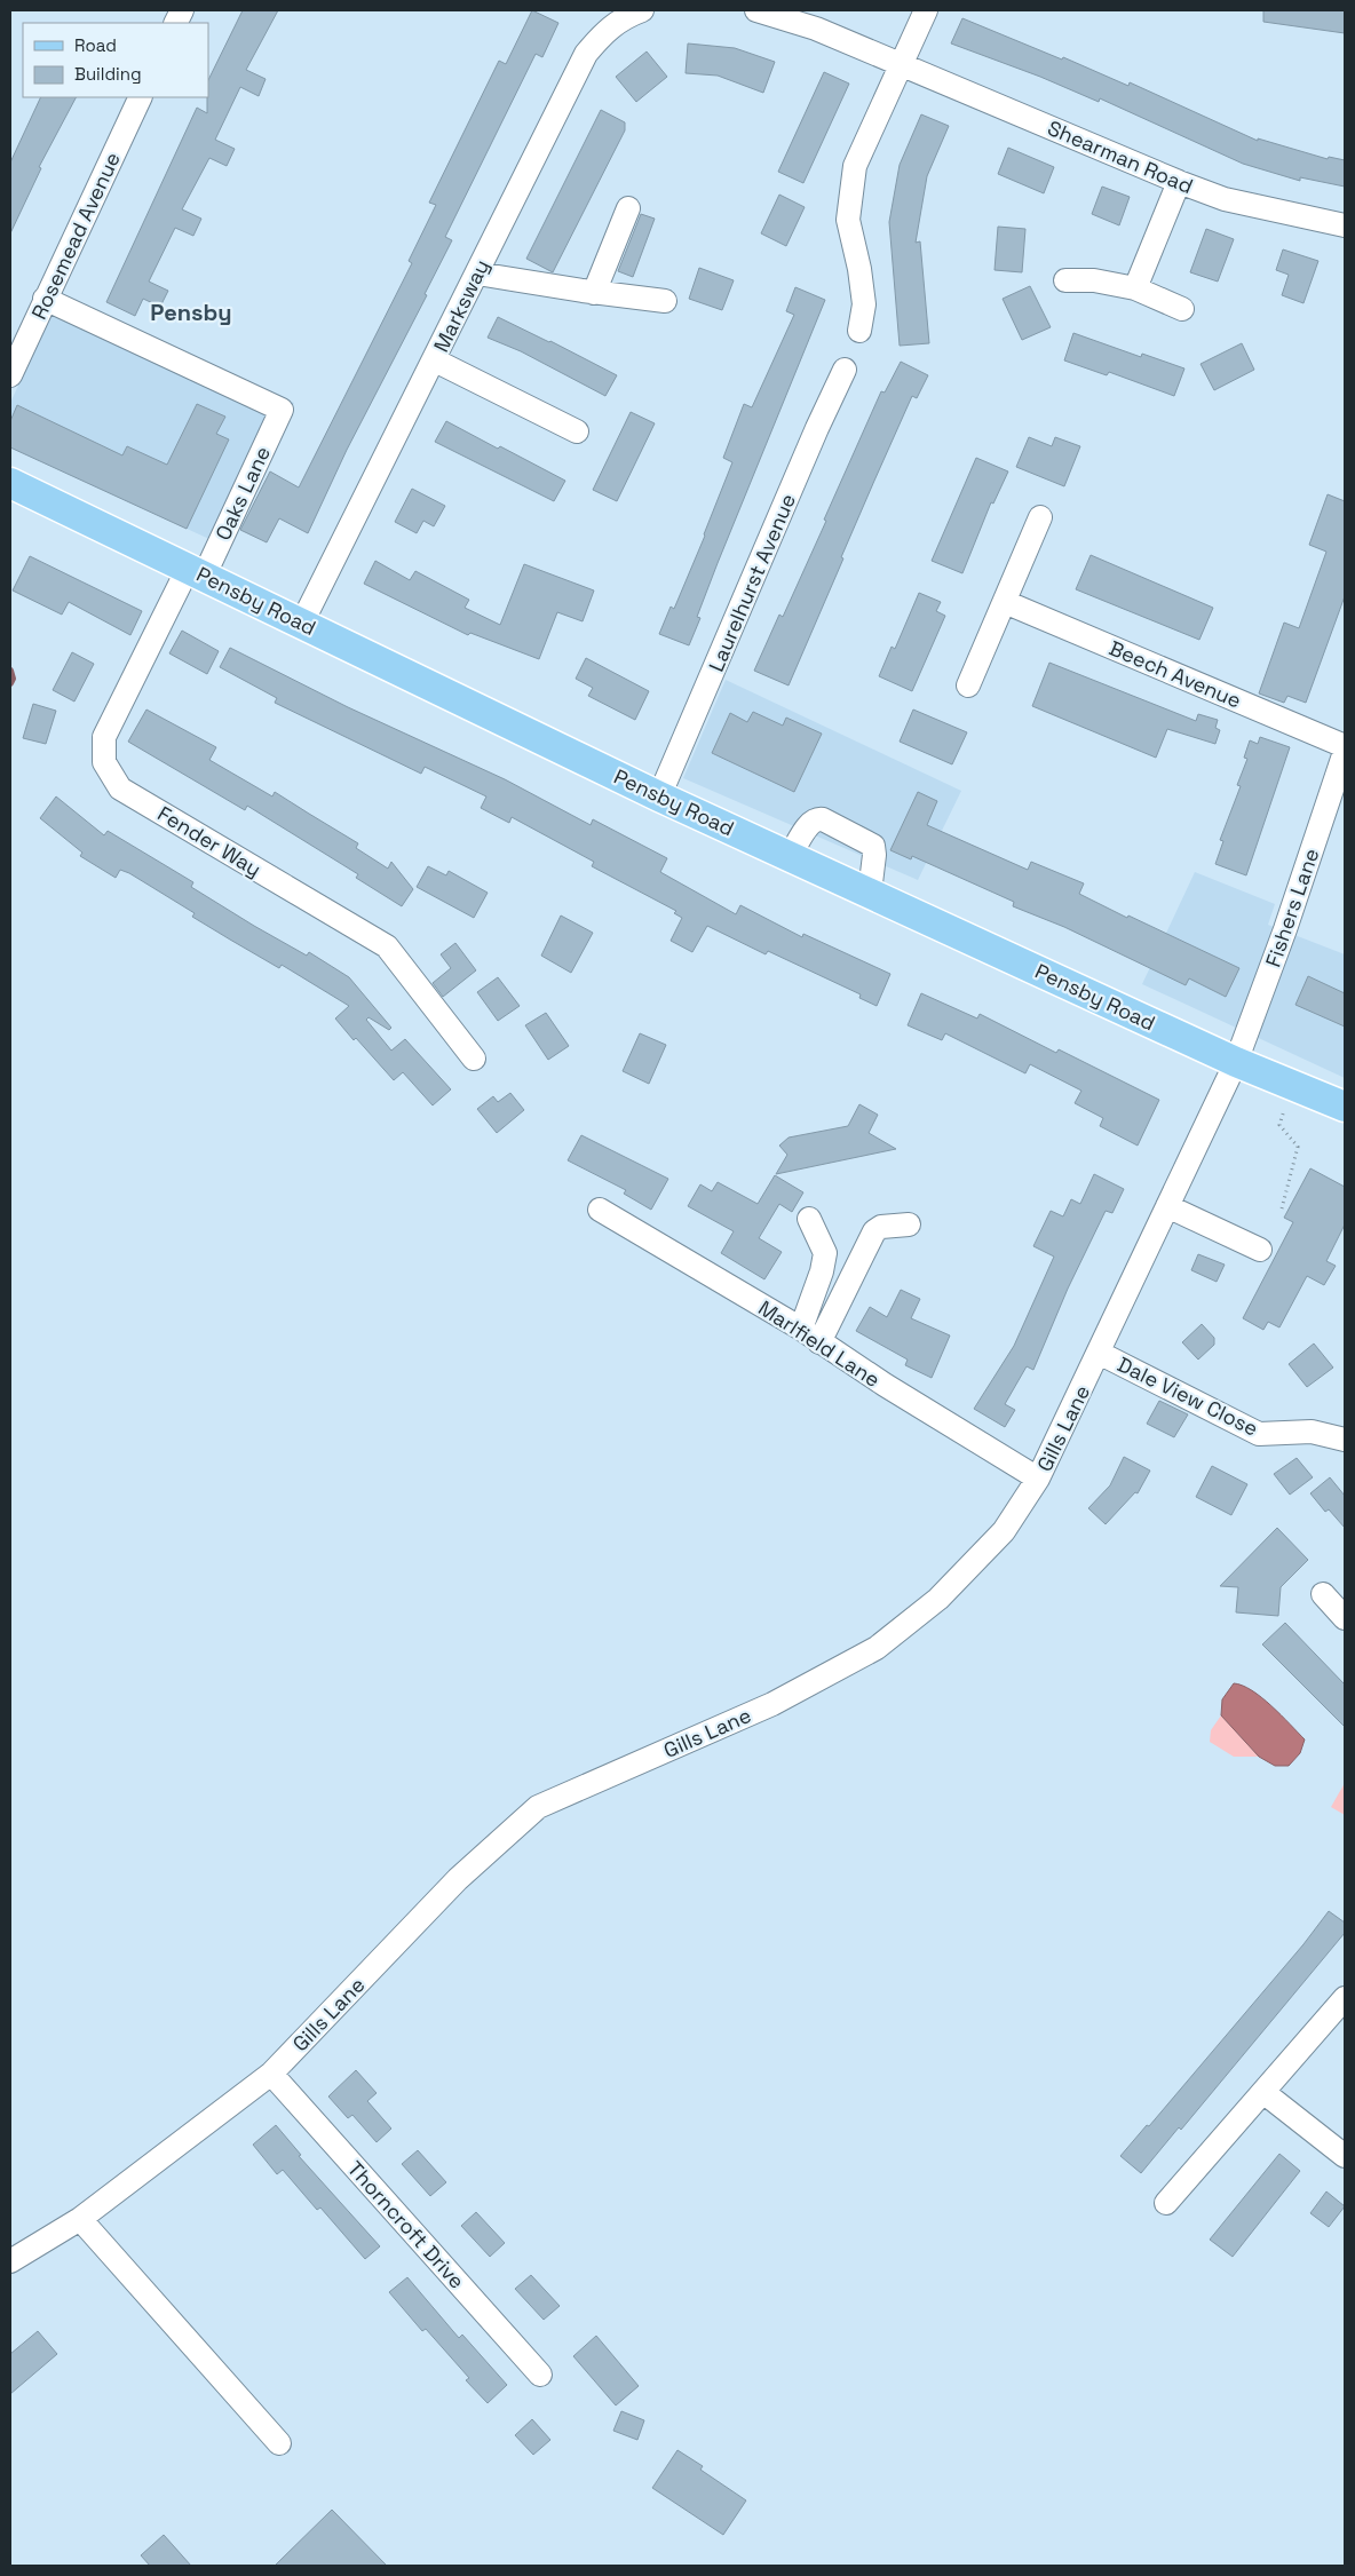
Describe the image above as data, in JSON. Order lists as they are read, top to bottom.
{
  "streets": {
    "main road": ["Pensby Road"],
    "street": [
      "Shearman Road",
      "Rosemead Avenue",
      "Marksway",
      "Oaks Lane",
      "Laurelhurst Avenue",
      "Beech Avenue",
      "Fender Way",
      "Fishers Lane",
      "Marlfield Lane",
      "Dale View Close",
      "Gills Lane",
      "Thorncroft Drive"
    ]
  },
  "crossings": [
    ["Rosemead Avenue", "Oaks Lane"],
    ["Marksway", "Pensby Road"],
    ["Oaks Lane", "Pensby Road"],
    ["Oaks Lane", "Fender Way"],
    ["Laurelhurst Avenue", "Pensby Road"],
    ["Pensby Road", "Fender Way"],
    ["Pensby Road", "Fishers Lane"],
    ["Pensby Road", "Gills Lane"],
    ["Fishers Lane", "Gills Lane"],
    ["Marlfield Lane", "Gills Lane"],
    ["Dale View Close", "Gills Lane"],
    ["Gills Lane", "Thorncroft Drive"]
  ],
  "districts": ["Pensby"],
  "legend": ["Road", "Building"]
}
